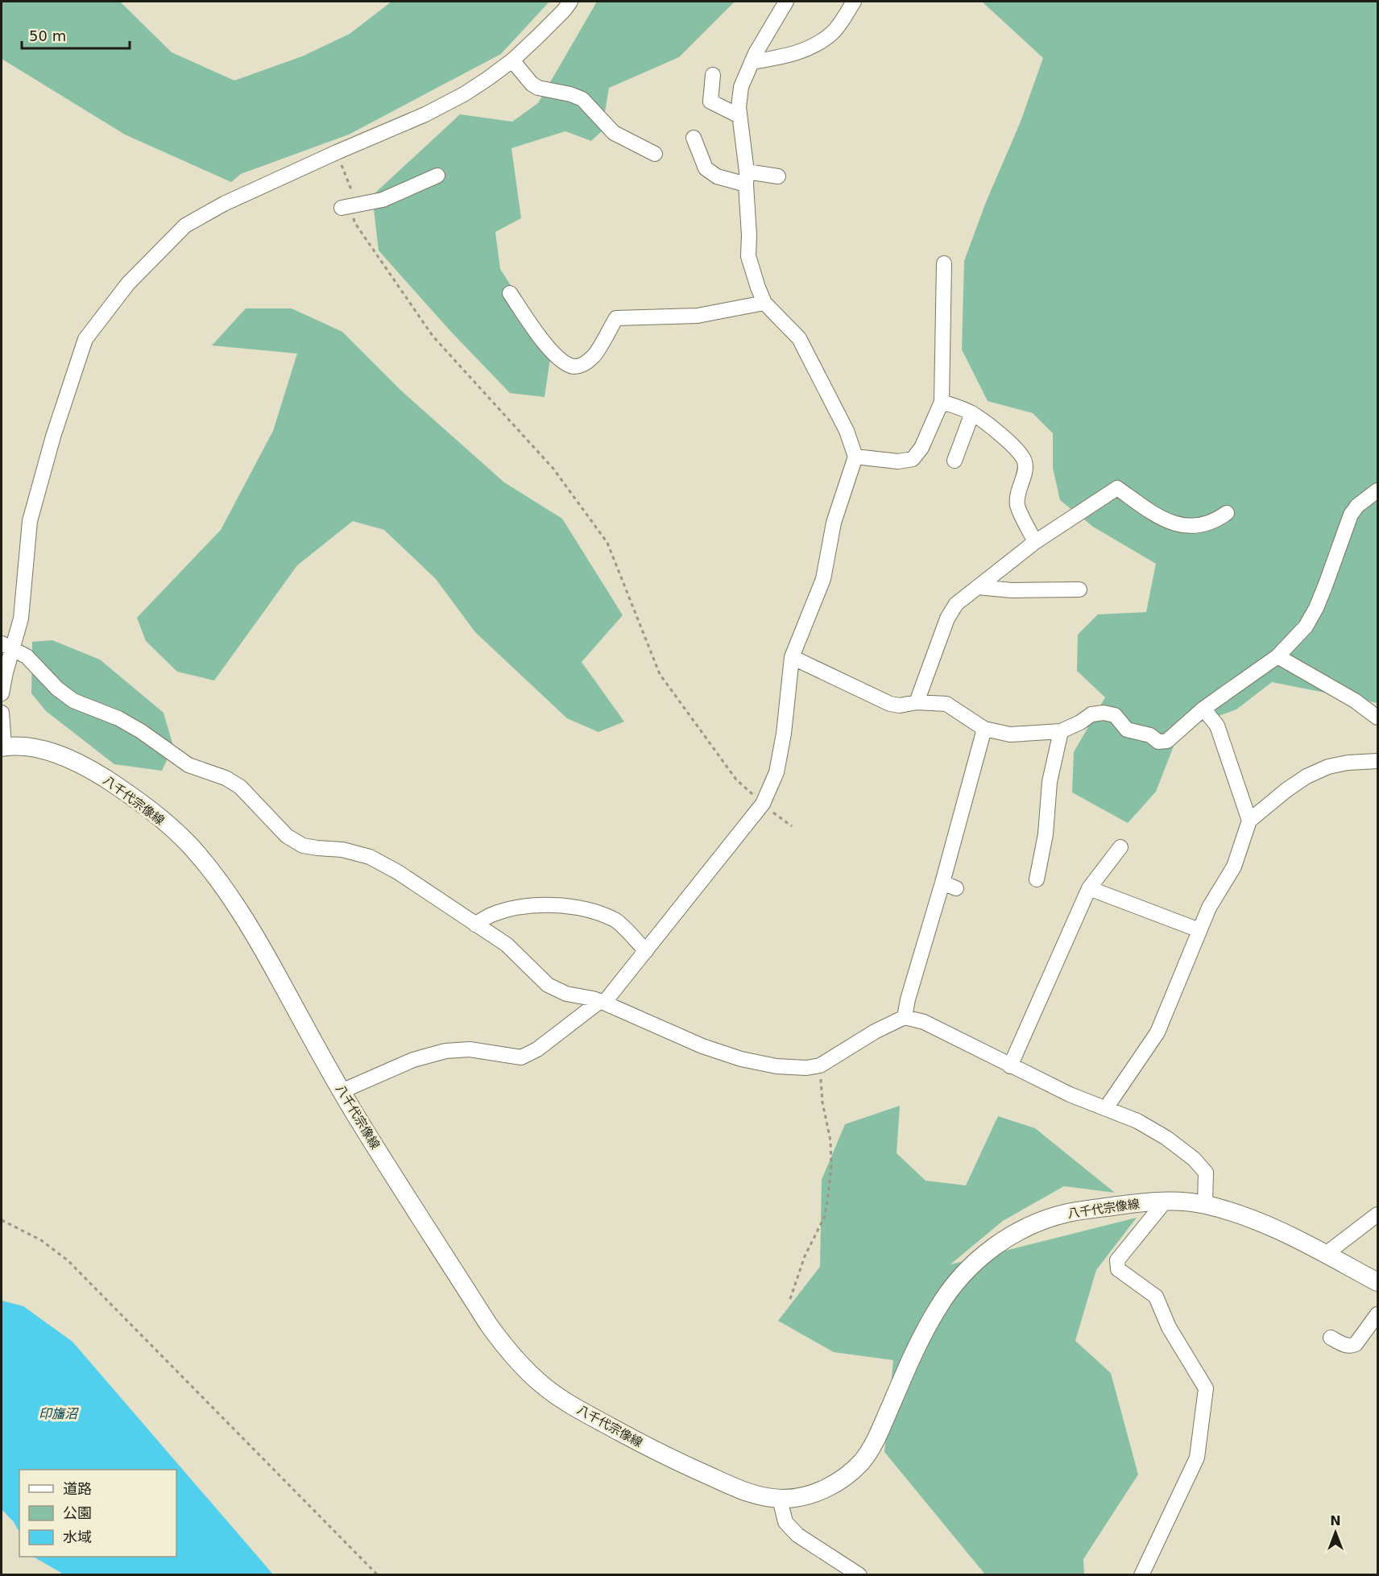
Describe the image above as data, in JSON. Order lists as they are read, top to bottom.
{
  "streets": {
    "main road": ["八千代宗像線"]
  },
  "water": ["印旛沼"],
  "legend": ["道路", "公園", "水域"],
  "scale_bar": "50 m",
  "north": "top"
}
